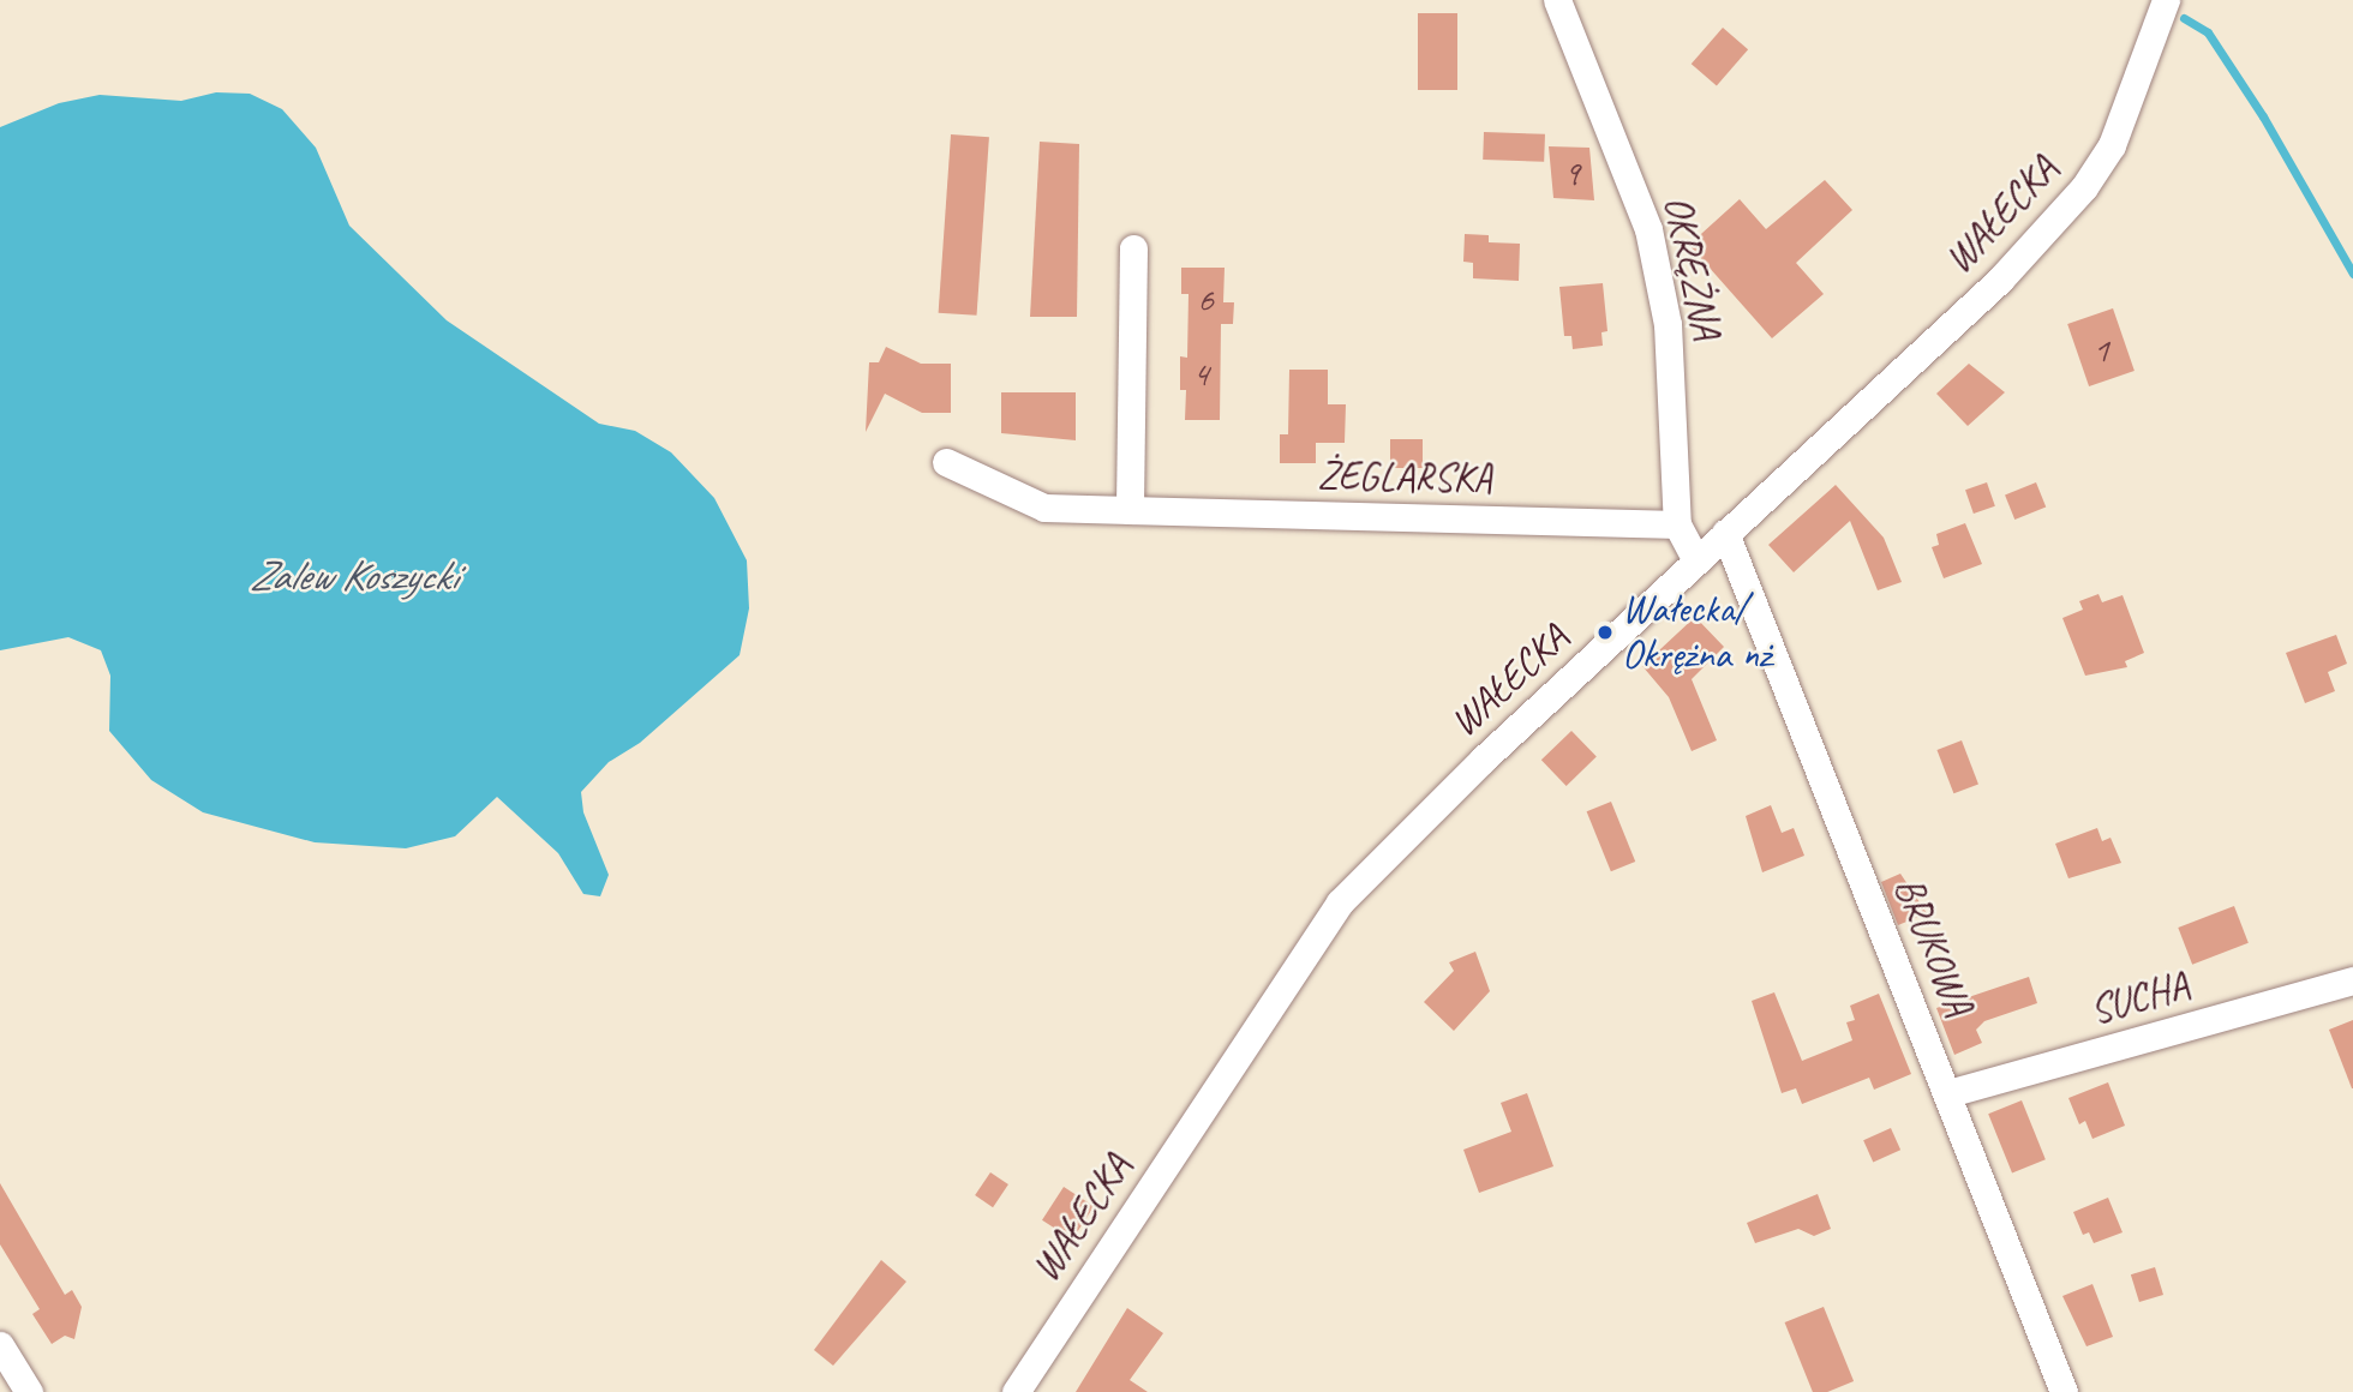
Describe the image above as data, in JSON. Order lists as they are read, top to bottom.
{
  "streets": {
    "street": [
      "WAŁECKA",
      "OKRĘŻNA",
      "ŻEGLARSKA",
      "BRUKOWA",
      "SUCHA"
    ]
  },
  "crossings": [
    ["WAŁECKA", "OKRĘŻNA"],
    ["WAŁECKA", "BRUKOWA"],
    ["OKRĘŻNA", "ŻEGLARSKA"],
    ["BRUKOWA", "SUCHA"]
  ],
  "water": ["Zalew Koszycki"],
  "places": ["Wałecka/ Okrężna nż"],
  "house_numbers": [
    "9",
    "6",
    "1",
    "4"
  ]
}
